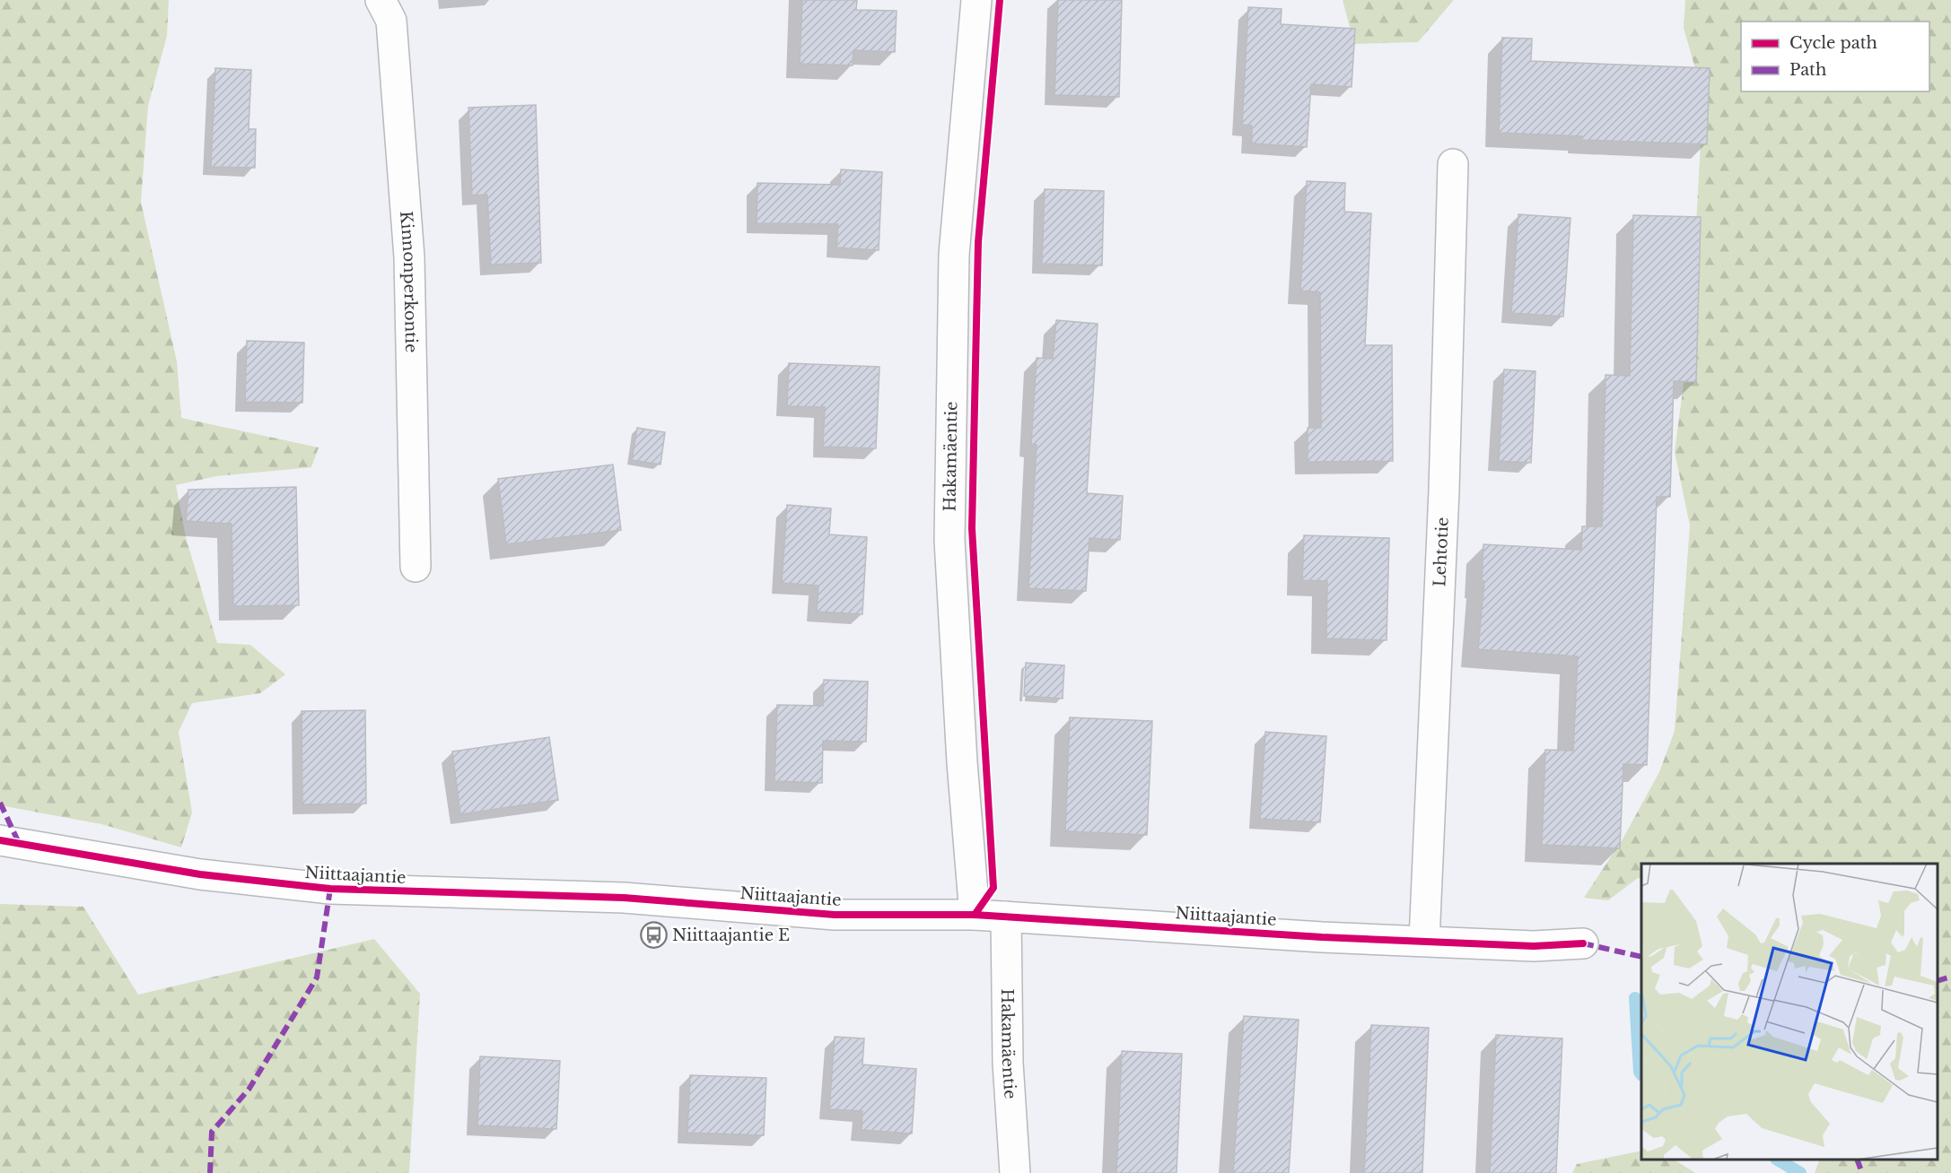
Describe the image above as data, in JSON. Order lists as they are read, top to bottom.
{
  "streets": {
    "street": [
      "Kinnonperkontie",
      "Hakamäentie",
      "Lehtotie",
      "Niittaajantie"
    ]
  },
  "crossings": [
    ["Hakamäentie", "Niittaajantie"],
    ["Lehtotie", "Niittaajantie"]
  ],
  "places": {
    "bus stop": ["Niittaajantie E"]
  },
  "legend": ["Cycle path", "Path"]
}
